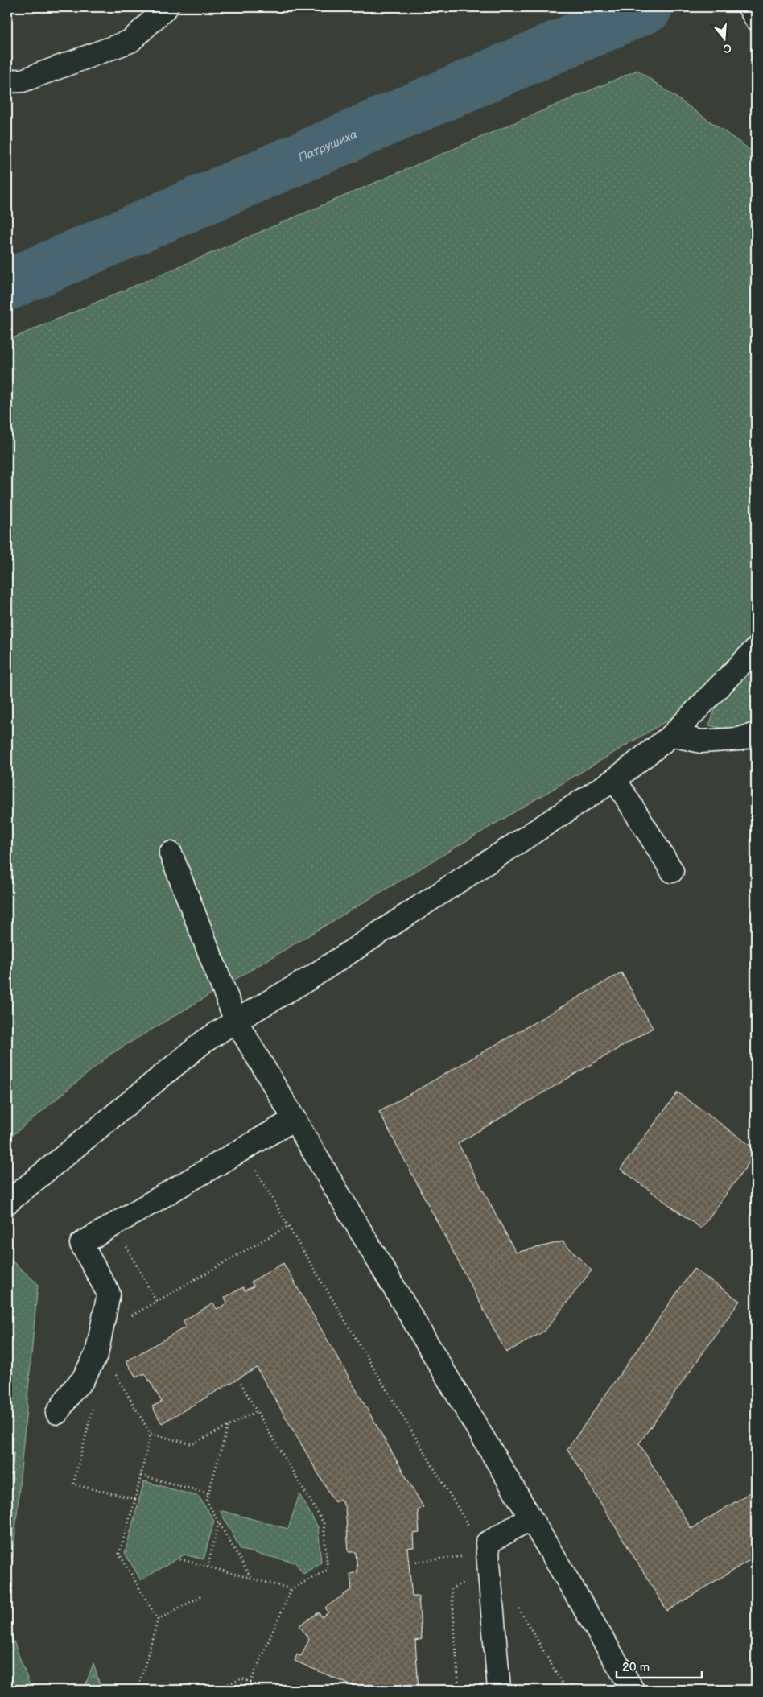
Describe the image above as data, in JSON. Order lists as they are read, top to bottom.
{
  "water": ["Патрушиха"],
  "scale_bar": "20 m",
  "north": "bottom"
}
